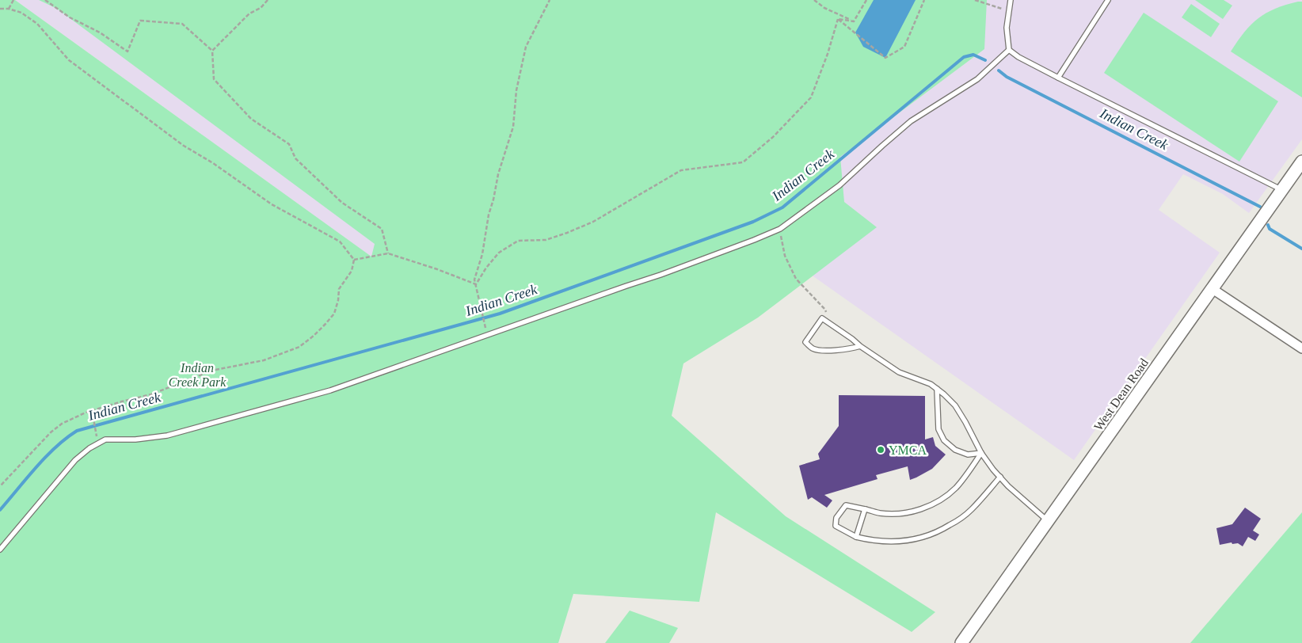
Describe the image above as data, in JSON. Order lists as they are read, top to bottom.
{
  "streets": {
    "street": ["West Dean Road"]
  },
  "water": ["Indian Creek"],
  "parks": ["Indian Creek Park"],
  "places": ["YMCA"]
}
